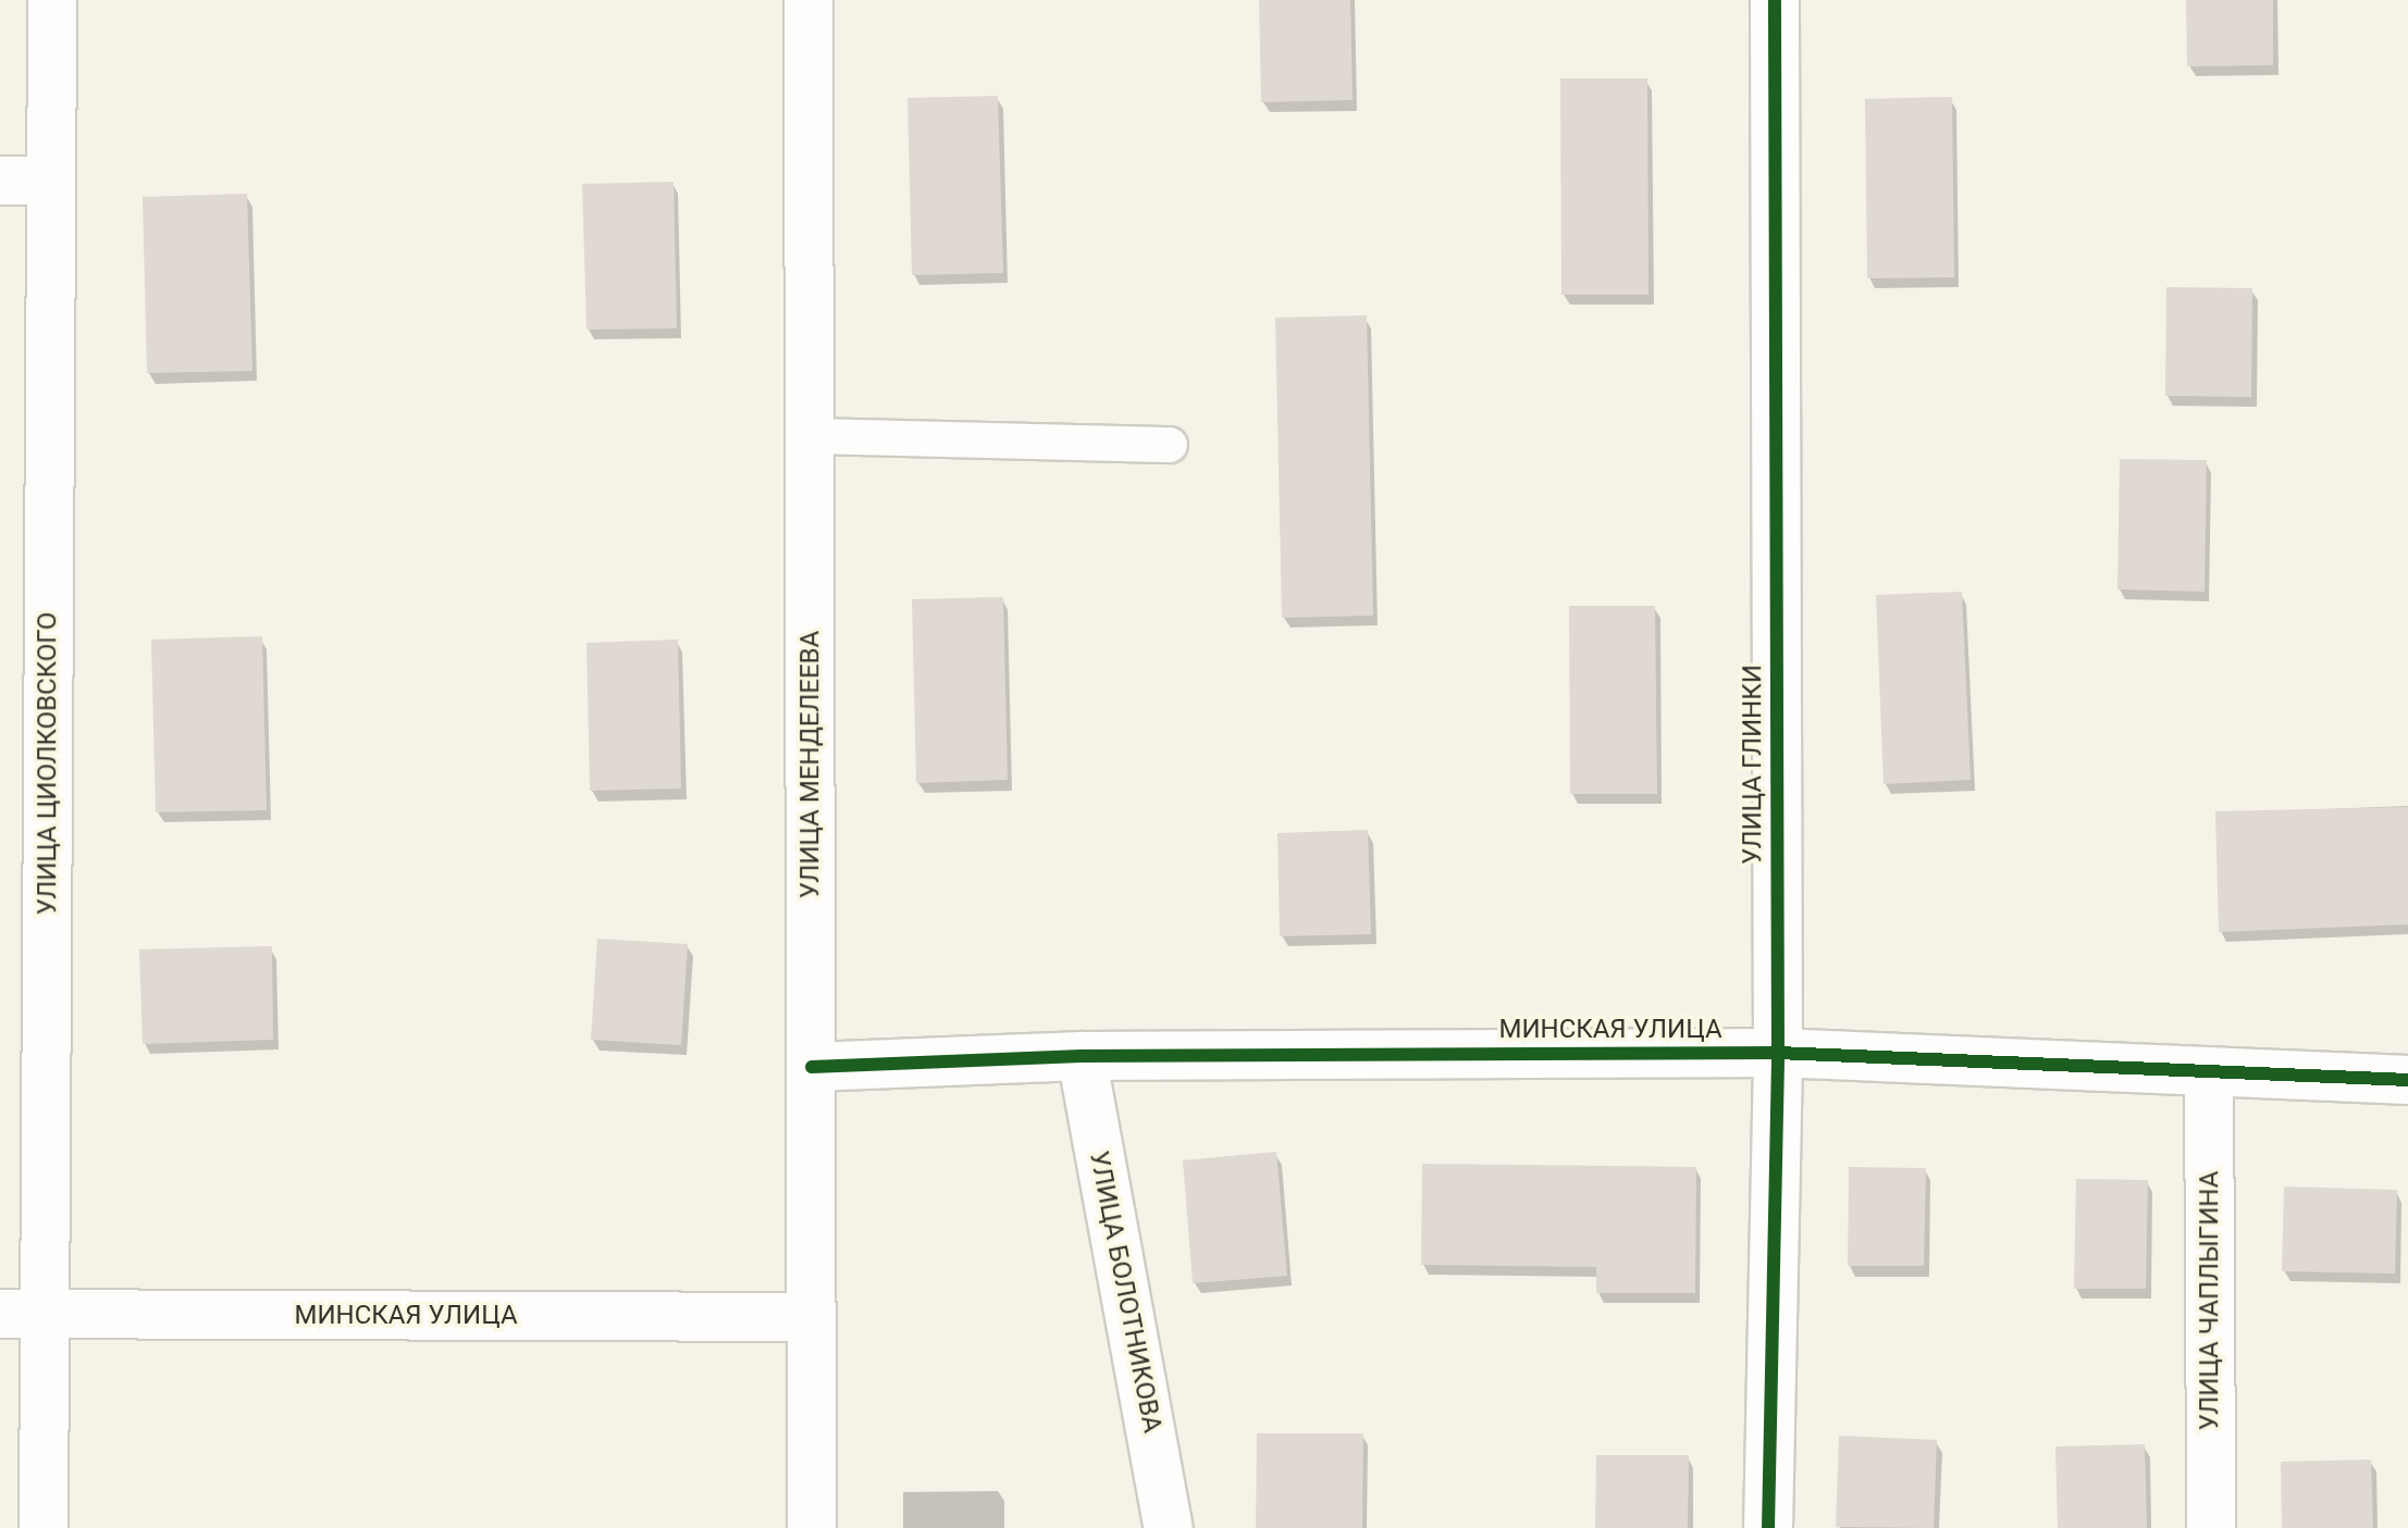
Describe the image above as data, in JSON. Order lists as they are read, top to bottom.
{
  "streets": {
    "street": [
      "УЛИЦА ЦИОЛКОВСКОГО",
      "УЛИЦА МЕНДЕЛЕЕВА",
      "УЛИЦА ГЛИНКИ",
      "МИНСКАЯ УЛИЦА",
      "УЛИЦА БОЛОТНИКОВА",
      "УЛИЦА ЧАПЛЫГИНА"
    ]
  },
  "crossings": [
    ["УЛИЦА ЦИОЛКОВСКОГО", "МИНСКАЯ УЛИЦА"],
    ["УЛИЦА МЕНДЕЛЕЕВА", "МИНСКАЯ УЛИЦА"],
    ["УЛИЦА ГЛИНКИ", "МИНСКАЯ УЛИЦА"],
    ["МИНСКАЯ УЛИЦА", "УЛИЦА БОЛОТНИКОВА"],
    ["МИНСКАЯ УЛИЦА", "УЛИЦА ЧАПЛЫГИНА"]
  ]
}
